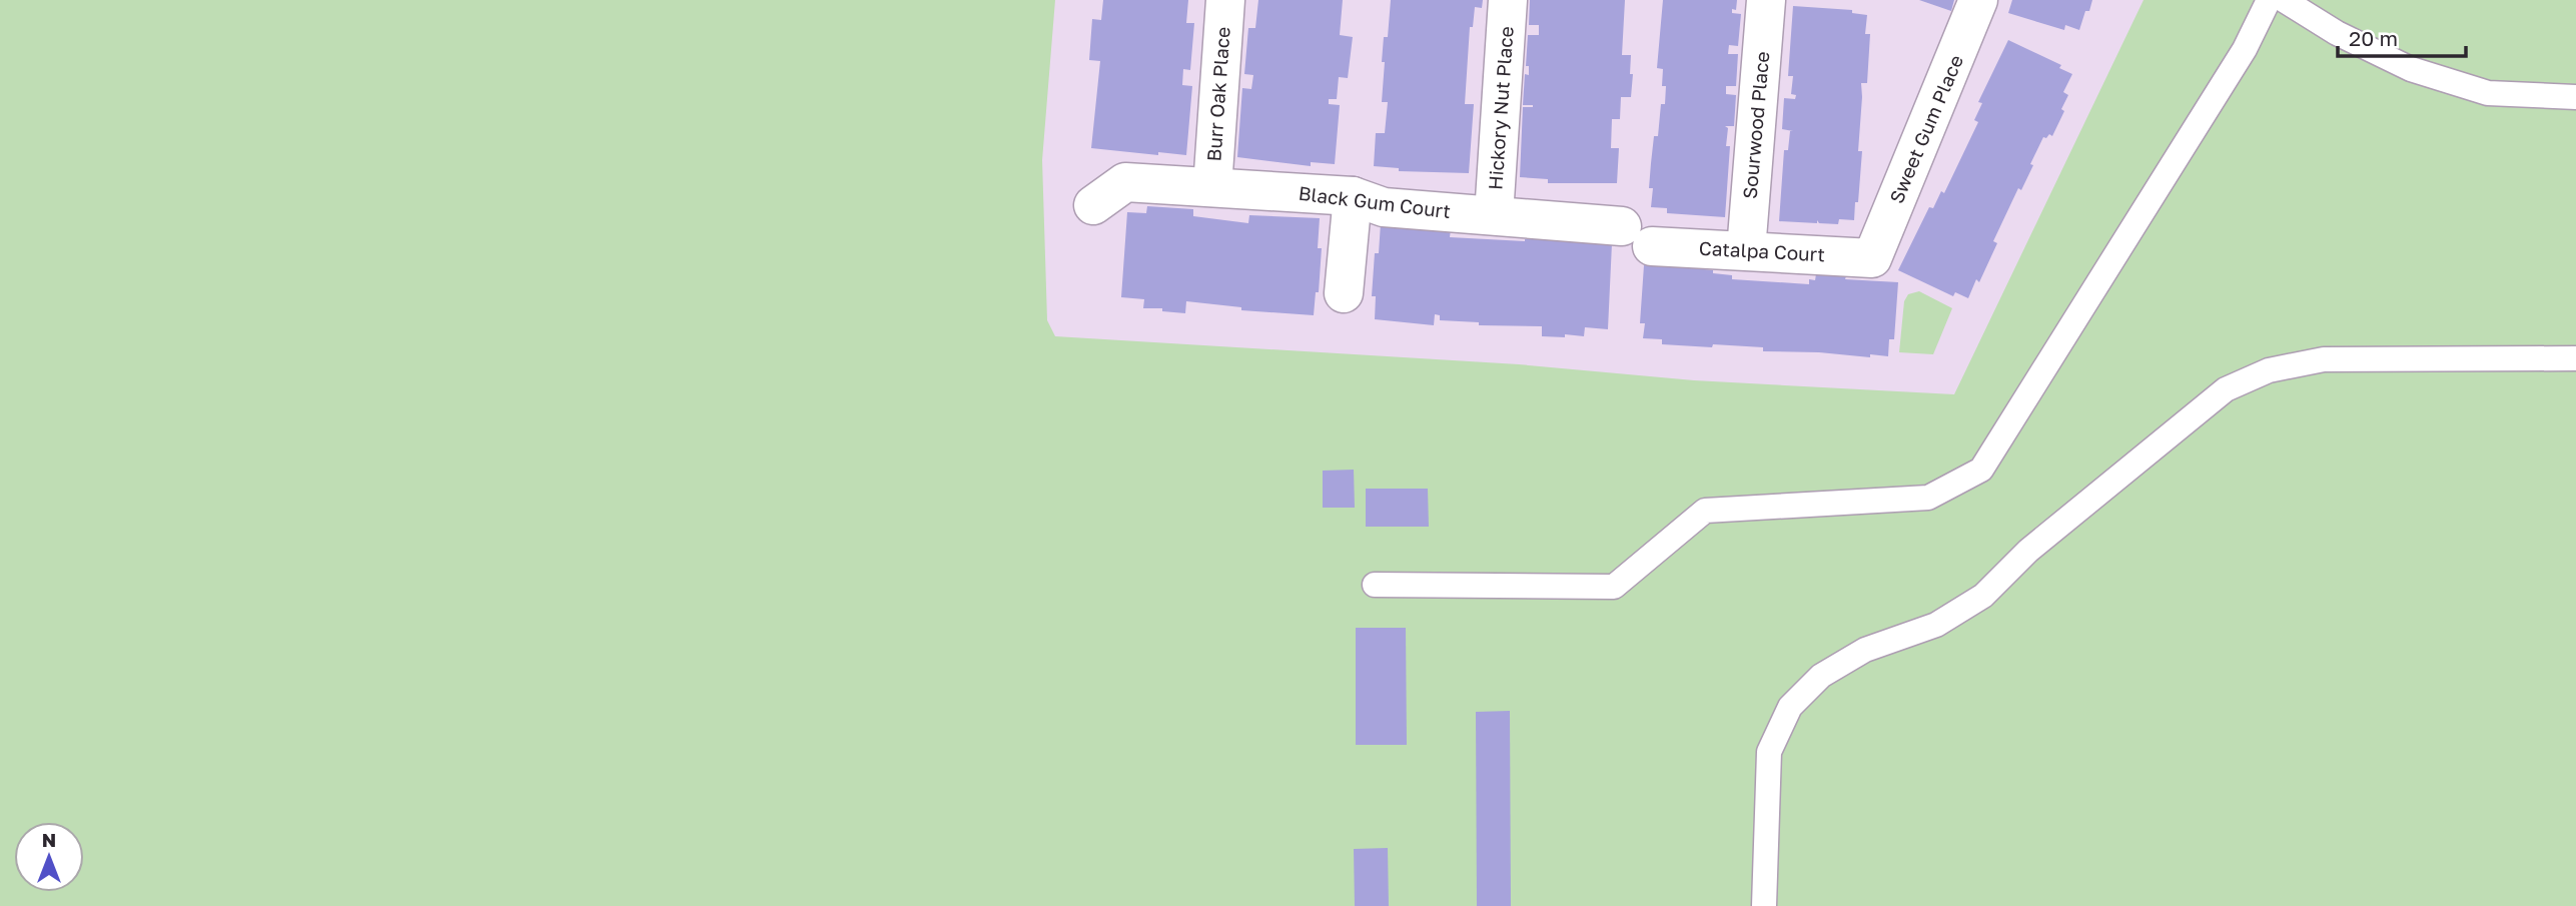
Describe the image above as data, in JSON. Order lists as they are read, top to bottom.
{
  "streets": {
    "street": [
      "Burr Oak Place",
      "Hickory Nut Place",
      "Sourwood Place",
      "Sweet Gum Place",
      "Black Gum Court",
      "Catalpa Court"
    ]
  },
  "crossings": [
    ["Burr Oak Place", "Black Gum Court"],
    ["Hickory Nut Place", "Black Gum Court"],
    ["Sourwood Place", "Catalpa Court"],
    ["Sweet Gum Place", "Catalpa Court"],
    ["Black Gum Court", "Catalpa Court"]
  ],
  "scale_bar": "20 m",
  "north": "top"
}
